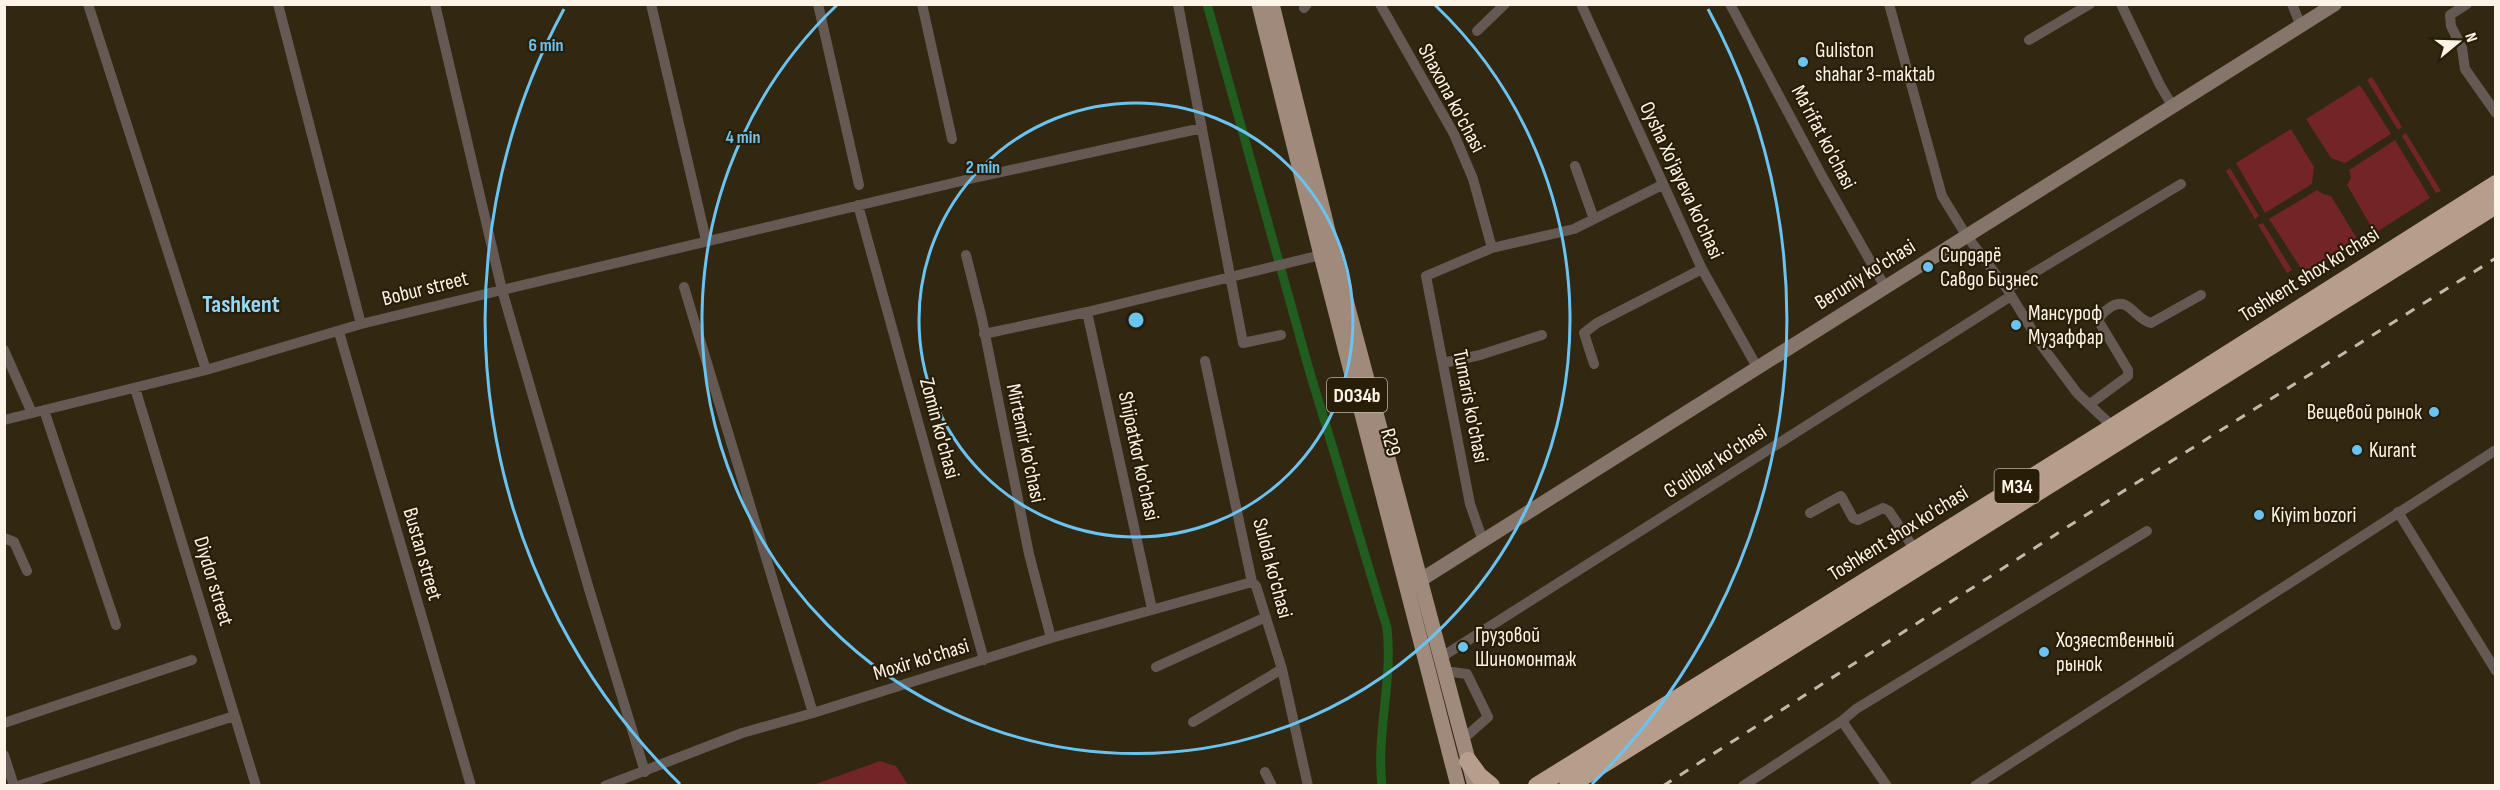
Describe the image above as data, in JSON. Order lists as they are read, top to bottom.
{
  "streets": {
    "highway": ["Toshkent shox ko'chasi", "M34"],
    "main road": ["D034b", "R29"],
    "street": [
      "Shaxona ko'chasi",
      "Ma'rifat ko'chasi",
      "Oysha Xo'jayeva ko'chasi",
      "Beruniy ko'chasi",
      "Bobur street",
      "Tumaris ko'chasi",
      "Zomin ko'chasi",
      "Mirtemir ko'chasi",
      "Shijoatkor ko'chasi",
      "G'oliblar ko'chasi",
      "Bustаn street",
      "Sulola ko'chasi",
      "Diydor street",
      "Moxir ko'chasi"
    ]
  },
  "crossings": [
    ["Shaxona ko'chasi", "Tumaris ko'chasi"],
    ["Ma'rifat ko'chasi", "Beruniy ko'chasi"],
    ["Oysha Xo'jayeva ko'chasi", "Beruniy ko'chasi"],
    ["Beruniy ko'chasi", "Tumaris ko'chasi"],
    ["Beruniy ko'chasi", "R29"],
    ["Bobur street", "Zomin ko'chasi"],
    ["Bobur street", "Bustаn street"],
    ["Bobur street", "Diydor street"],
    ["D034b", "R29"],
    ["Zomin ko'chasi", "Moxir ko'chasi"],
    ["R29", "G'oliblar ko'chasi"],
    ["Mirtemir ko'chasi", "Moxir ko'chasi"],
    ["Shijoatkor ko'chasi", "Moxir ko'chasi"],
    ["Sulola ko'chasi", "Moxir ko'chasi"]
  ],
  "districts": ["Tashkent"],
  "places": [
    "Guliston shahar 3-maktab",
    "Сирдарё Савдо Бизнес",
    "Мансуроф Музаффар",
    "Вещевой рынок",
    "Kurant",
    "Kiyim bozori",
    "Грузовой Шиномонтаж",
    "Хозяественный рынок"
  ],
  "north": "right",
  "rings": ["6 min", "4 min", "2 min"]
}
